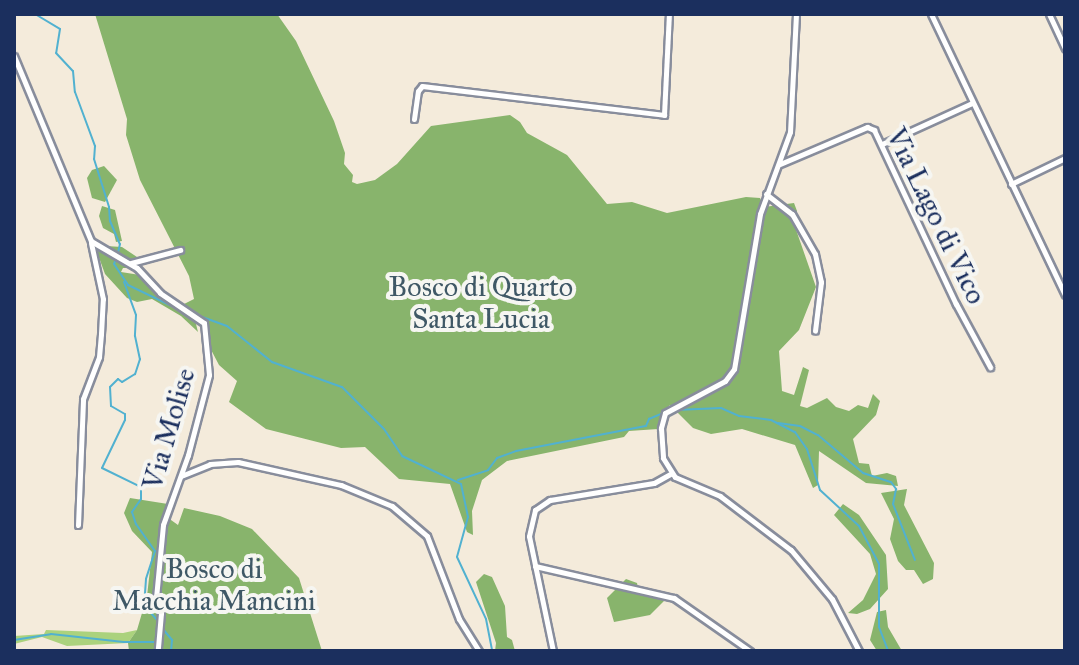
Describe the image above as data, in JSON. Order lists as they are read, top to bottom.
{
  "streets": {
    "street": ["Via Lago di Vico", "Via Molise"]
  },
  "parks": ["Bosco di Quarto Santa Lucia", "Bosco di Macchia Mancini"]
}
